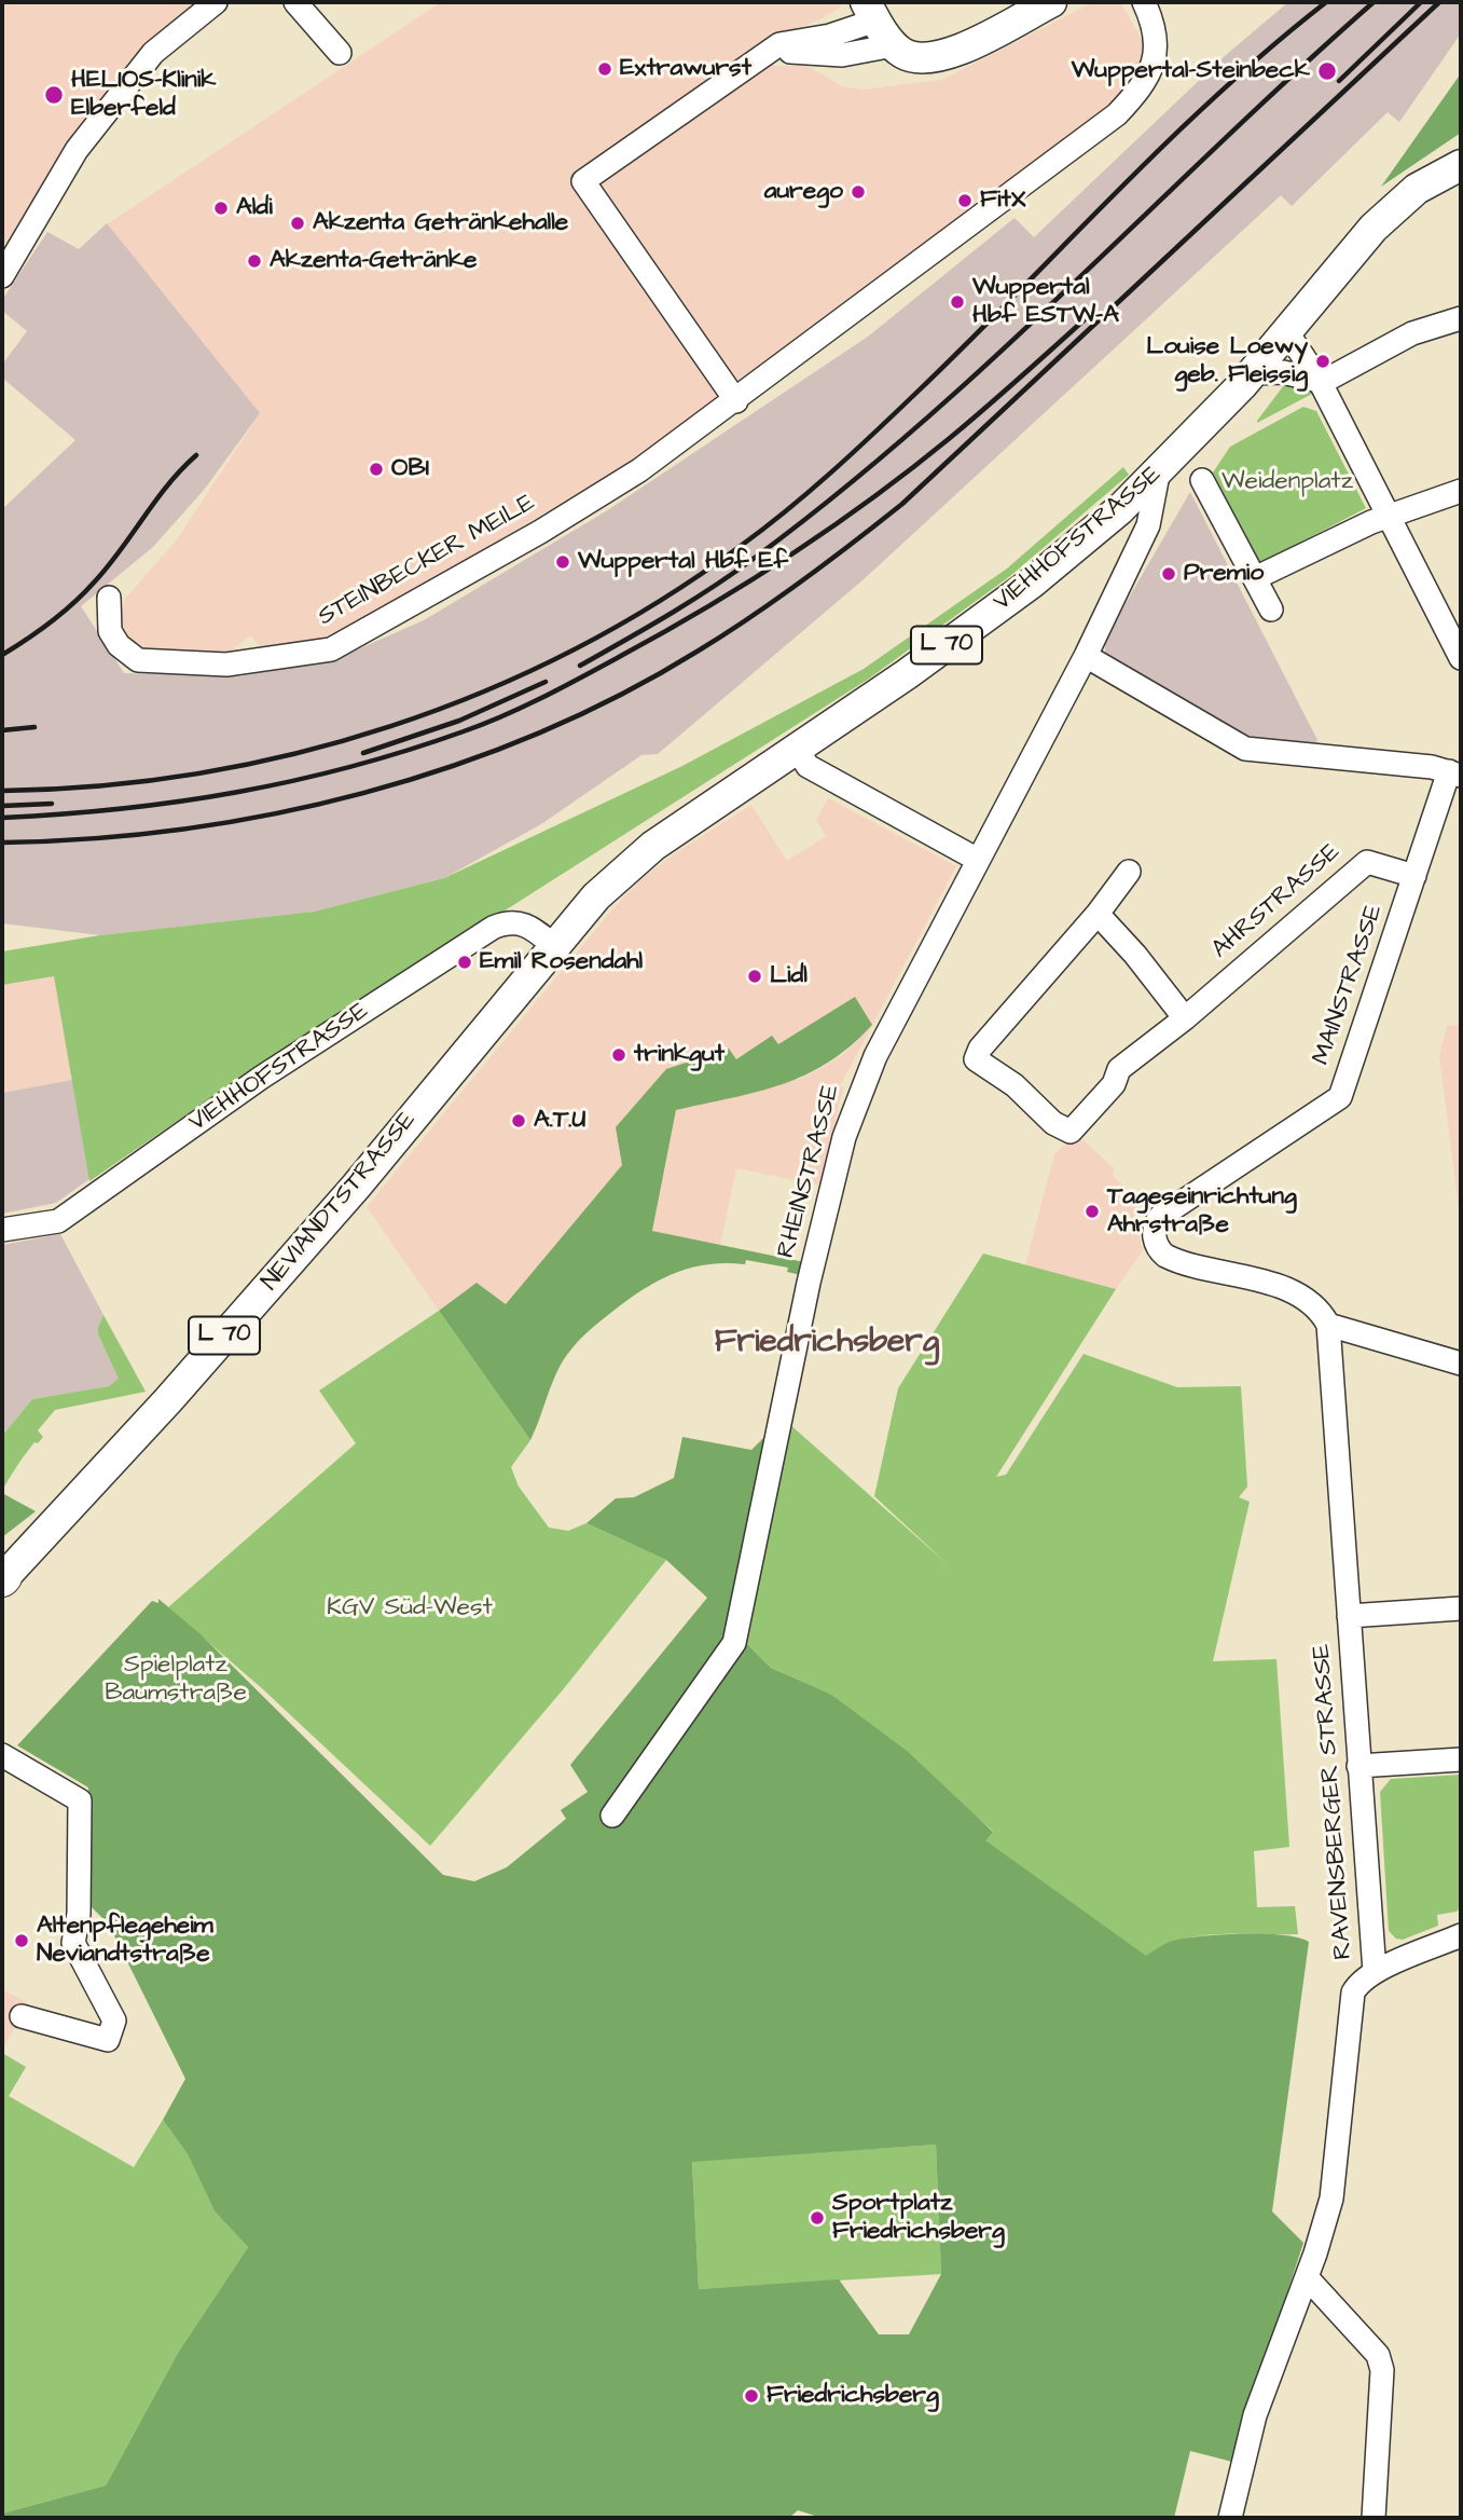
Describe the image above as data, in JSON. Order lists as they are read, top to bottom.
{
  "streets": {
    "main road": ["VIEHHOFSTRASSE", "L 70", "NEVIANDTSTRASSE"],
    "street": [
      "STEINBECKER MEILE",
      "AHRSTRASSE",
      "MAINSTRASSE",
      "RHEINSTRASSE",
      "RAVENSBERGER STRASSE"
    ]
  },
  "crossings": [
    ["VIEHHOFSTRASSE", "RHEINSTRASSE"],
    ["VIEHHOFSTRASSE", "NEVIANDTSTRASSE"],
    ["AHRSTRASSE", "MAINSTRASSE"],
    ["MAINSTRASSE", "RAVENSBERGER STRASSE"]
  ],
  "districts": ["Friedrichsberg"],
  "parks": ["Weidenplatz", "KGV Süd-West", "Spielplatz Baumstraße"],
  "places": [
    "Extrawurst",
    "Wuppertal-Steinbeck",
    "HELIOS-Klinik Elberfeld",
    "aurego",
    "FitX",
    "Aldi",
    "Akzenta Getränkehalle",
    "Akzenta-Getränke",
    "Wuppertal Hbf ESTW-A",
    "Louise Loewy geb. Fleissig",
    "OBI",
    "Wuppertal Hbf Ef",
    "Premio",
    "Emil Rosendahl",
    "Lidl",
    "trinkgut",
    "A.T.U",
    "Tageseinrichtung Ahrstraße",
    "Altenpflegeheim Neviandtstraße",
    "Sportplatz Friedrichsberg",
    "Friedrichsberg"
  ]
}
